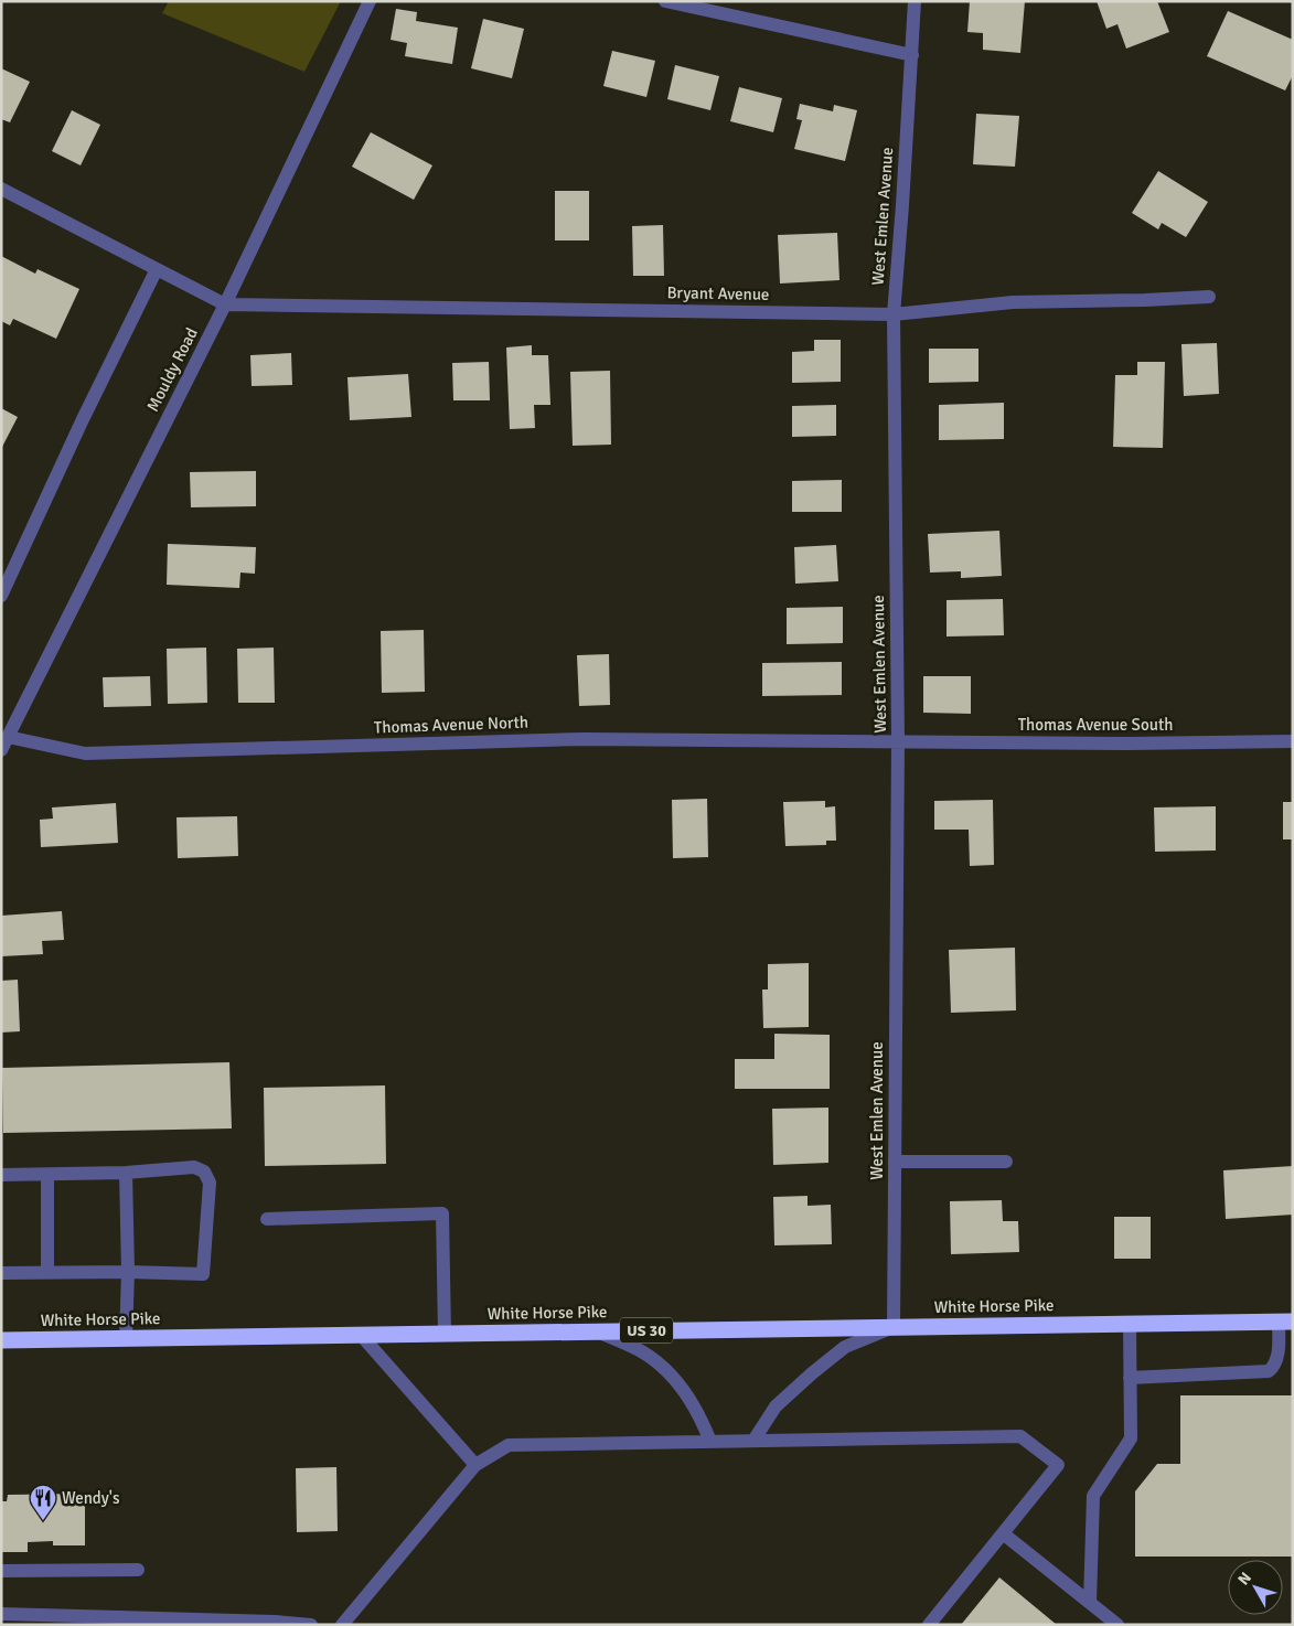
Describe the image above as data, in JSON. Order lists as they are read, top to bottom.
{
  "streets": {
    "highway": ["White Horse Pike", "US 30"],
    "street": [
      "West Emlen Avenue",
      "Bryant Avenue",
      "Mouldy Road",
      "Thomas Avenue North",
      "Thomas Avenue South"
    ]
  },
  "crossings": [
    ["West Emlen Avenue", "Bryant Avenue"],
    ["West Emlen Avenue", "Thomas Avenue North"],
    ["West Emlen Avenue", "Thomas Avenue South"],
    ["West Emlen Avenue", "White Horse Pike"],
    ["Bryant Avenue", "Mouldy Road"],
    ["Mouldy Road", "Thomas Avenue North"],
    ["Thomas Avenue North", "Thomas Avenue South"]
  ],
  "places": {
    "restaurant": ["Wendy's"]
  },
  "north": "top left"
}
